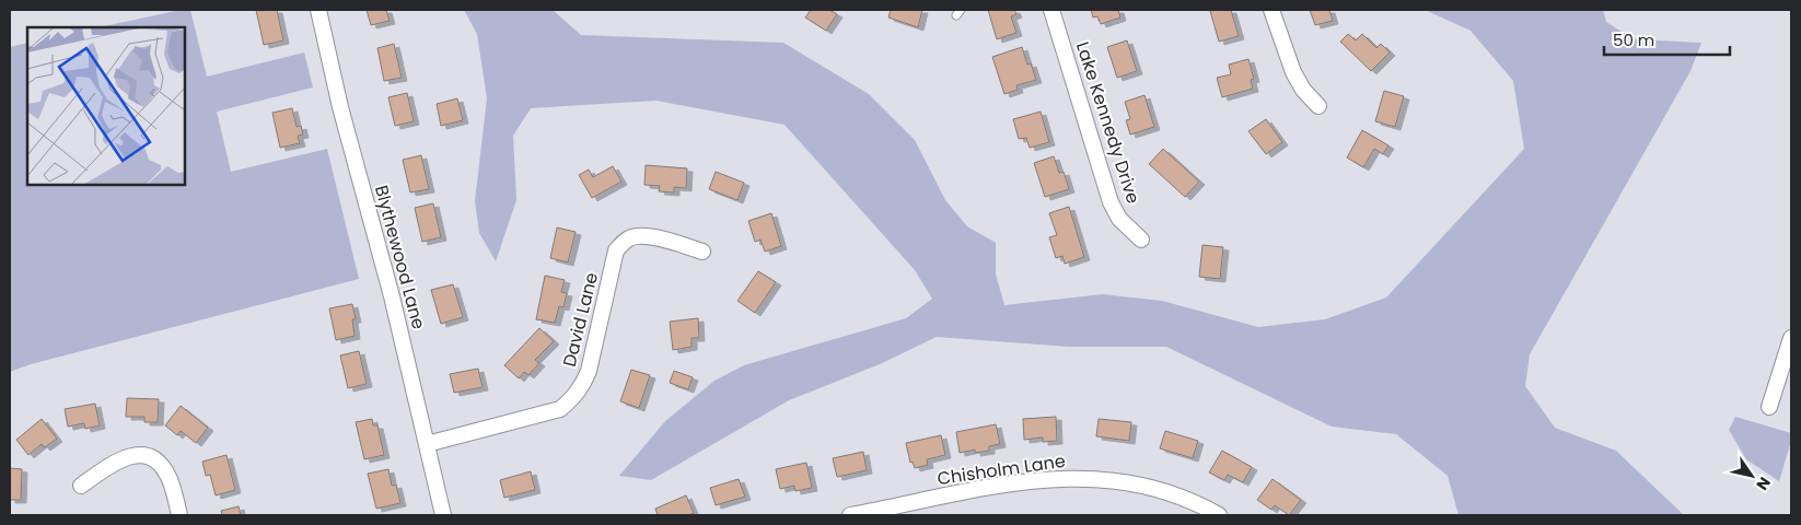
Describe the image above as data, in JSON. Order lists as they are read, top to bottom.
{
  "streets": {
    "street": [
      "Lake Kennedy Drive",
      "Blythewood Lane",
      "David Lane",
      "Chisholm Lane"
    ]
  },
  "crossings": [
    ["Blythewood Lane", "David Lane"]
  ],
  "scale_bar": "50 m",
  "north": "bottom right"
}
